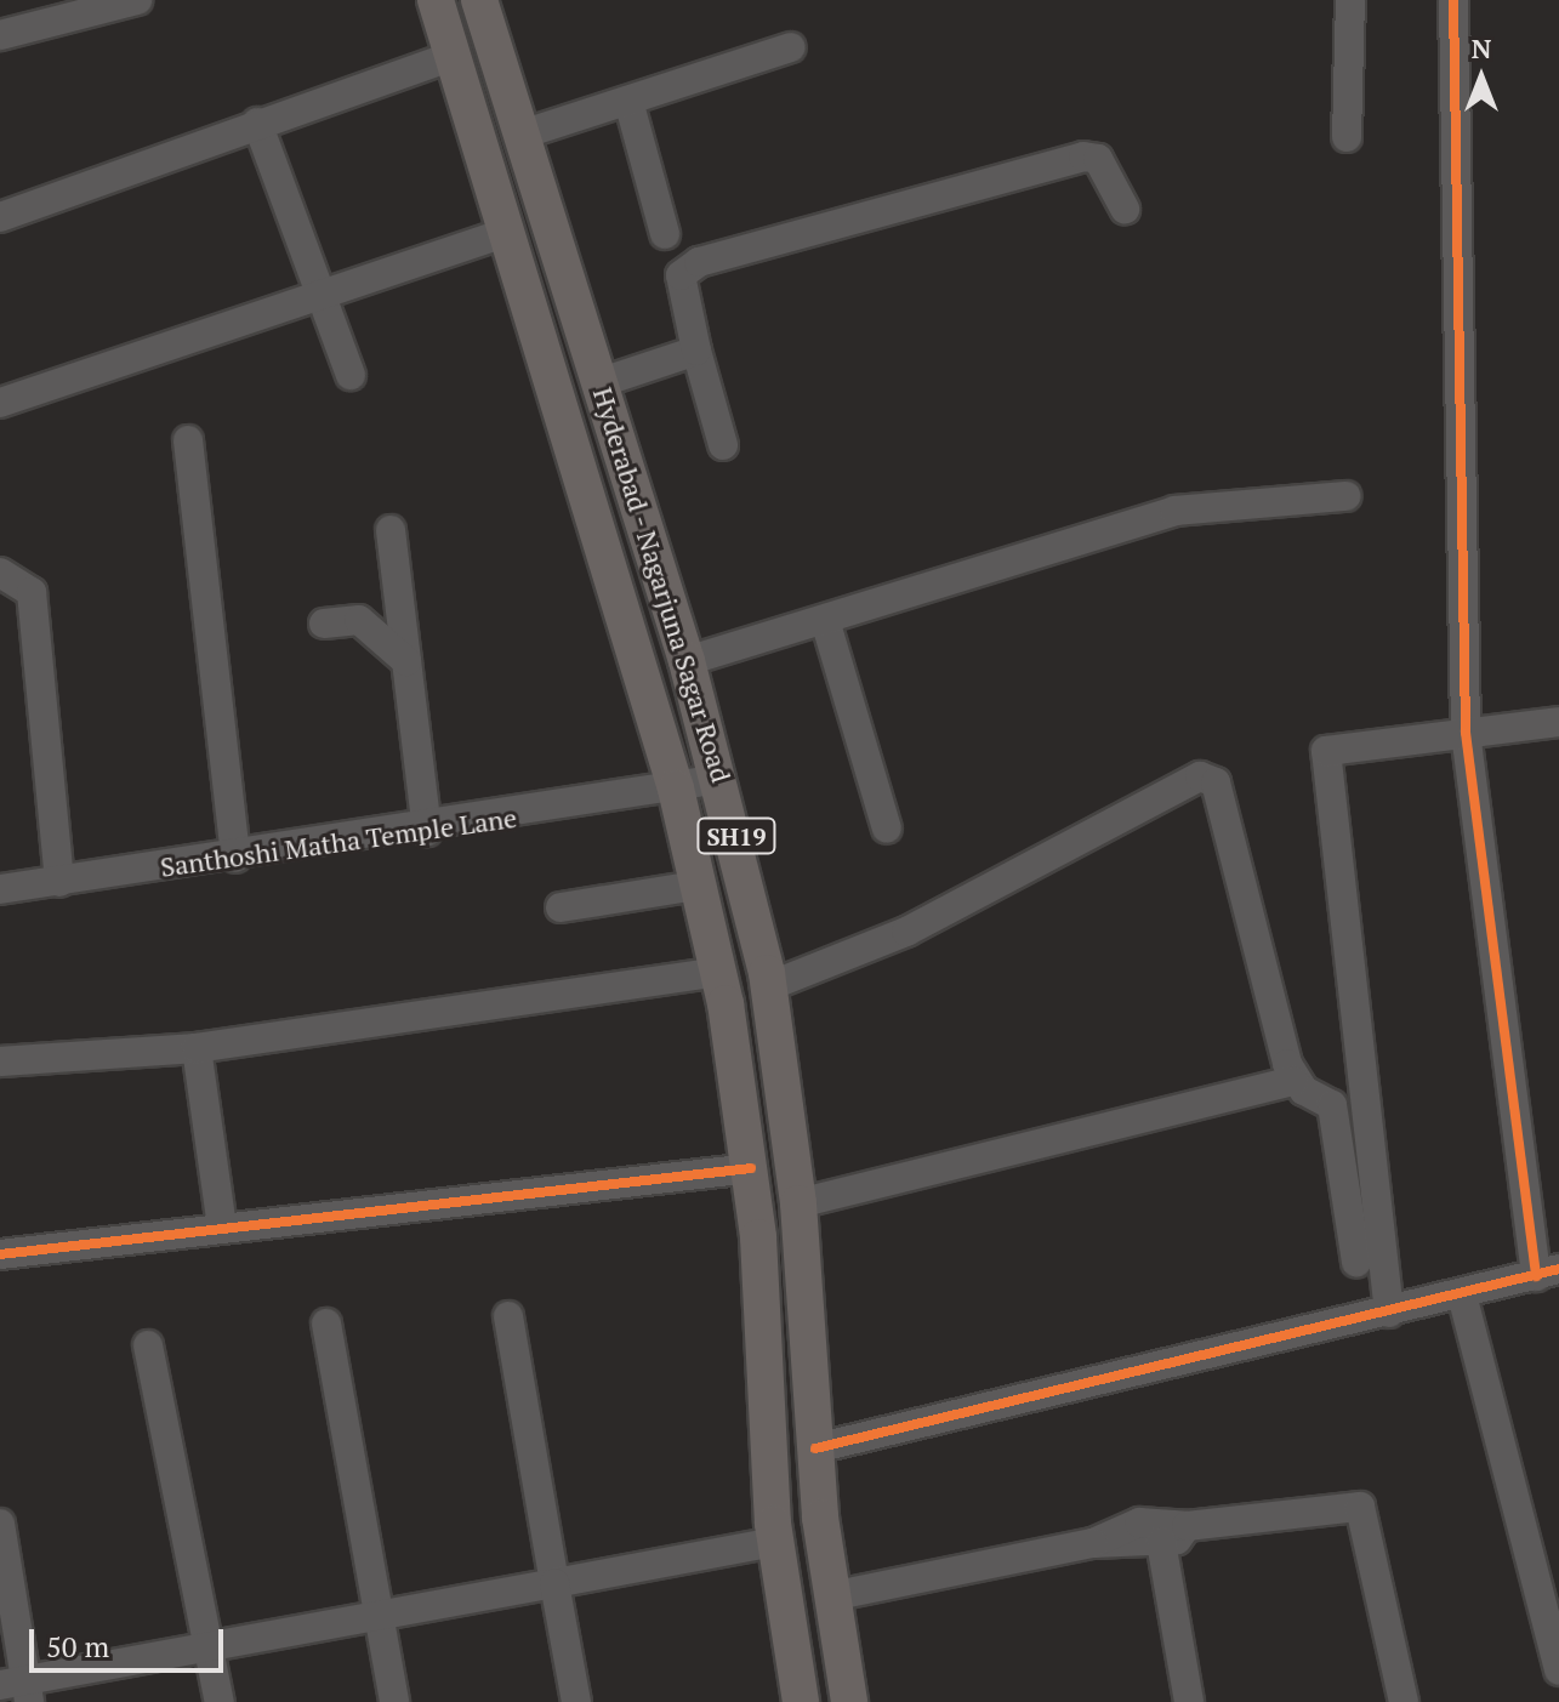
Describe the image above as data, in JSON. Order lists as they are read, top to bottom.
{
  "streets": {
    "main road": ["Hyderabad - Nagarjuna Sagar Road", "SH19"],
    "street": ["Santhoshi Matha Temple Lane"]
  },
  "crossings": [
    ["Hyderabad - Nagarjuna Sagar Road", "Santhoshi Matha Temple Lane"]
  ],
  "scale_bar": "50 m",
  "north": "top"
}
